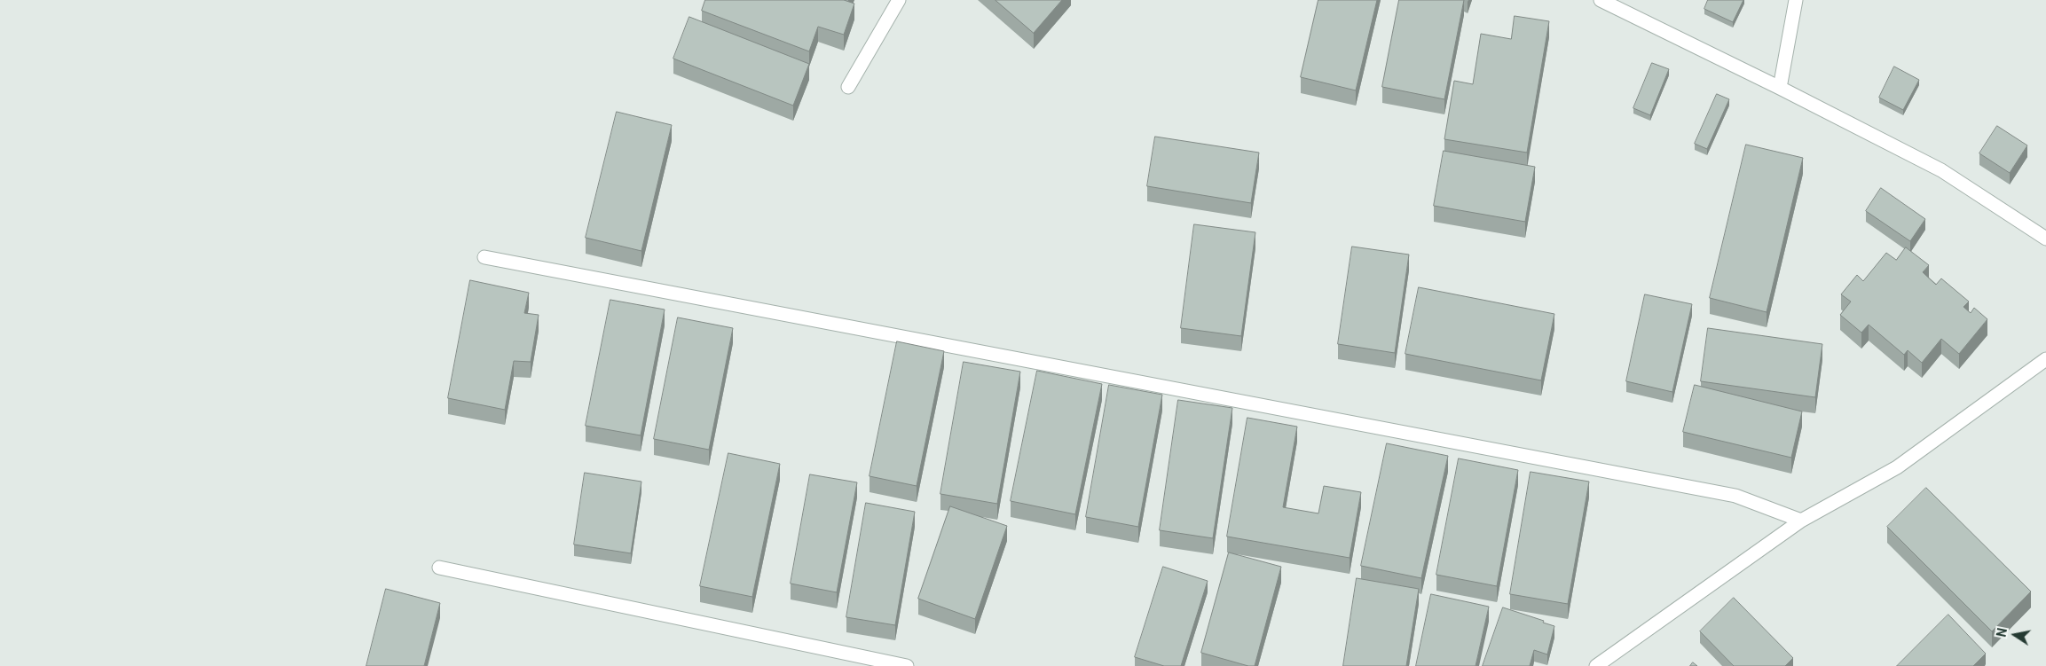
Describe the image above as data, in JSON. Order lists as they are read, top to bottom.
{
  "north": "left"
}
